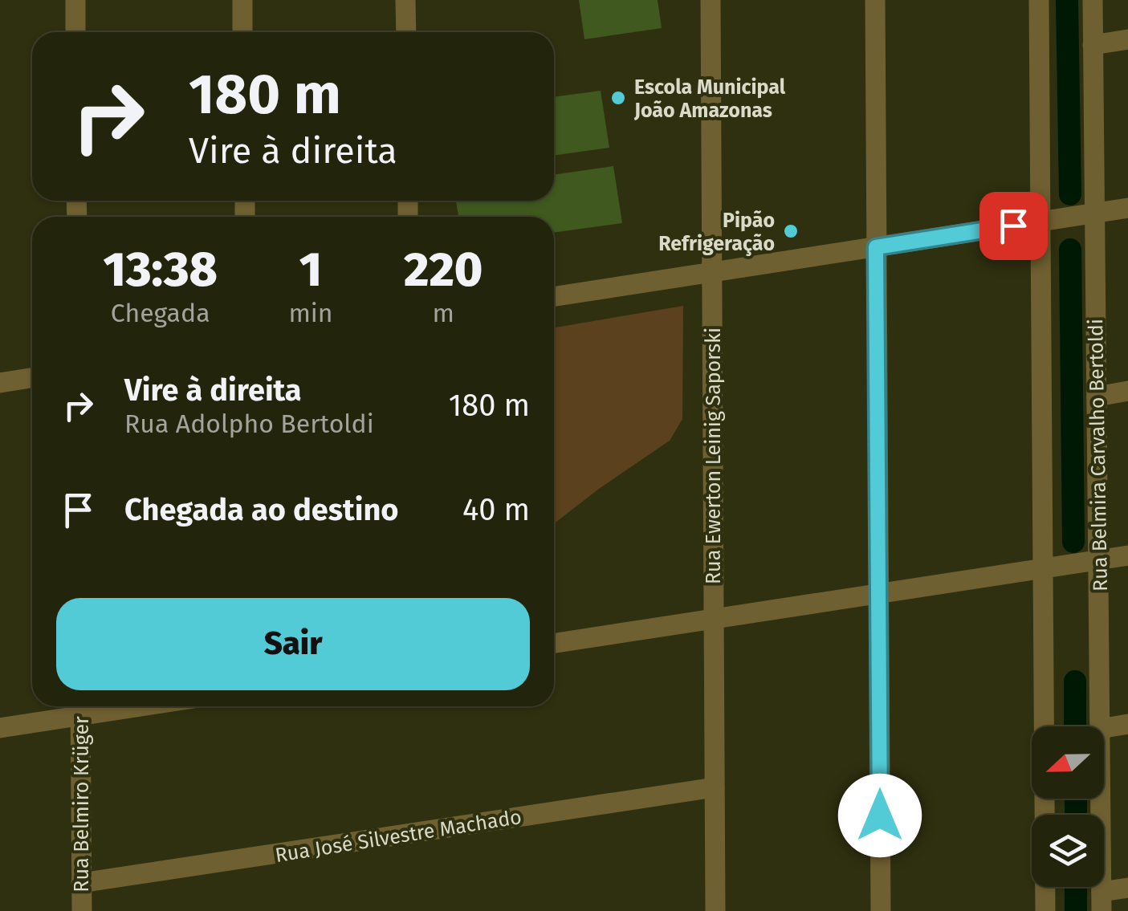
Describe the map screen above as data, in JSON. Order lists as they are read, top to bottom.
{
  "streets": {
    "street": [
      "Rua Belmira Carvalho Bertoldi",
      "Rua Ewerton Leinig Saporski",
      "Rua Belmiro Krüger",
      "Rua José Silvestre Machado"
    ]
  },
  "crossings": [
    ["Rua Ewerton Leinig Saporski", "Rua José Silvestre Machado"],
    ["Rua Belmiro Krüger", "Rua José Silvestre Machado"]
  ],
  "places": ["Escola Municipal João Amazonas", "Pipão Refrigeração"],
  "north": "left",
  "page": {
    "turn": ["180 m", "Vire à direita"],
    "eta": [
      "13:38",
      "Chegada",
      "1",
      "min",
      "220",
      "m"
    ],
    "list": [
      {
        "name": "Vire à direita",
        "note": "Rua Adolpho Bertoldi",
        "value": "180 m"
      },
      {
        "name": "Chegada ao destino",
        "value": "40 m"
      }
    ],
    "buttons": "Sair"
  }
}
